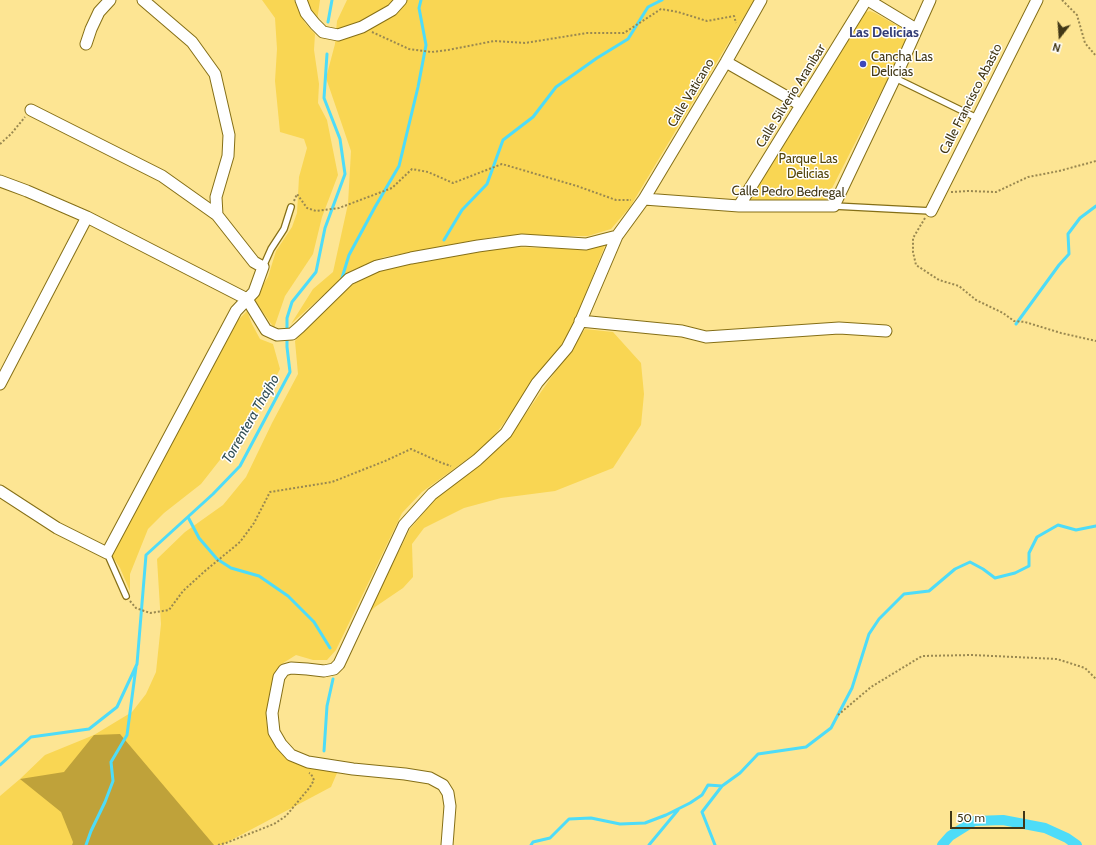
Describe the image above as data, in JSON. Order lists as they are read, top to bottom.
{
  "streets": {
    "street": [
      "Calle Vaticano",
      "Calle Silverio Aranibar",
      "Calle Francisco Abasto",
      "Calle Pedro Bedregal"
    ]
  },
  "crossings": [
    ["Calle Vaticano", "Calle Pedro Bedregal"],
    ["Calle Silverio Aranibar", "Calle Pedro Bedregal"],
    ["Calle Francisco Abasto", "Calle Pedro Bedregal"]
  ],
  "districts": ["Las Delicias"],
  "water": ["Torrentera Thajho"],
  "parks": ["Parque Las Delicias"],
  "places": ["Cancha Las Delicias"],
  "scale_bar": "50 m",
  "north": "bottom"
}
